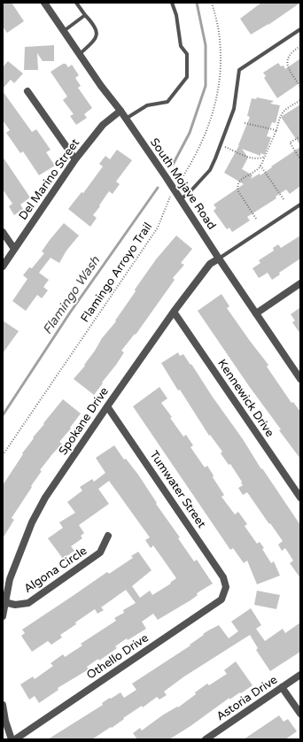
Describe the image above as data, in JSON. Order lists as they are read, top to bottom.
{
  "streets": {
    "street": [
      "Del Marino Street",
      "South Mojave Road",
      "Kennewick Drive",
      "Spokane Drive",
      "Tumwater Street",
      "Algona Circle",
      "Othello Drive",
      "Astoria Drive"
    ],
    "path": ["Flamingo Arroyo Trail"]
  },
  "crossings": [
    ["Del Marino Street", "South Mojave Road"],
    ["South Mojave Road", "Flamingo Arroyo Trail"],
    ["South Mojave Road", "Spokane Drive"],
    ["Kennewick Drive", "Spokane Drive"],
    ["Spokane Drive", "Tumwater Street"],
    ["Spokane Drive", "Algona Circle"],
    ["Tumwater Street", "Othello Drive"]
  ],
  "water": ["Flamingo Wash"]
}
